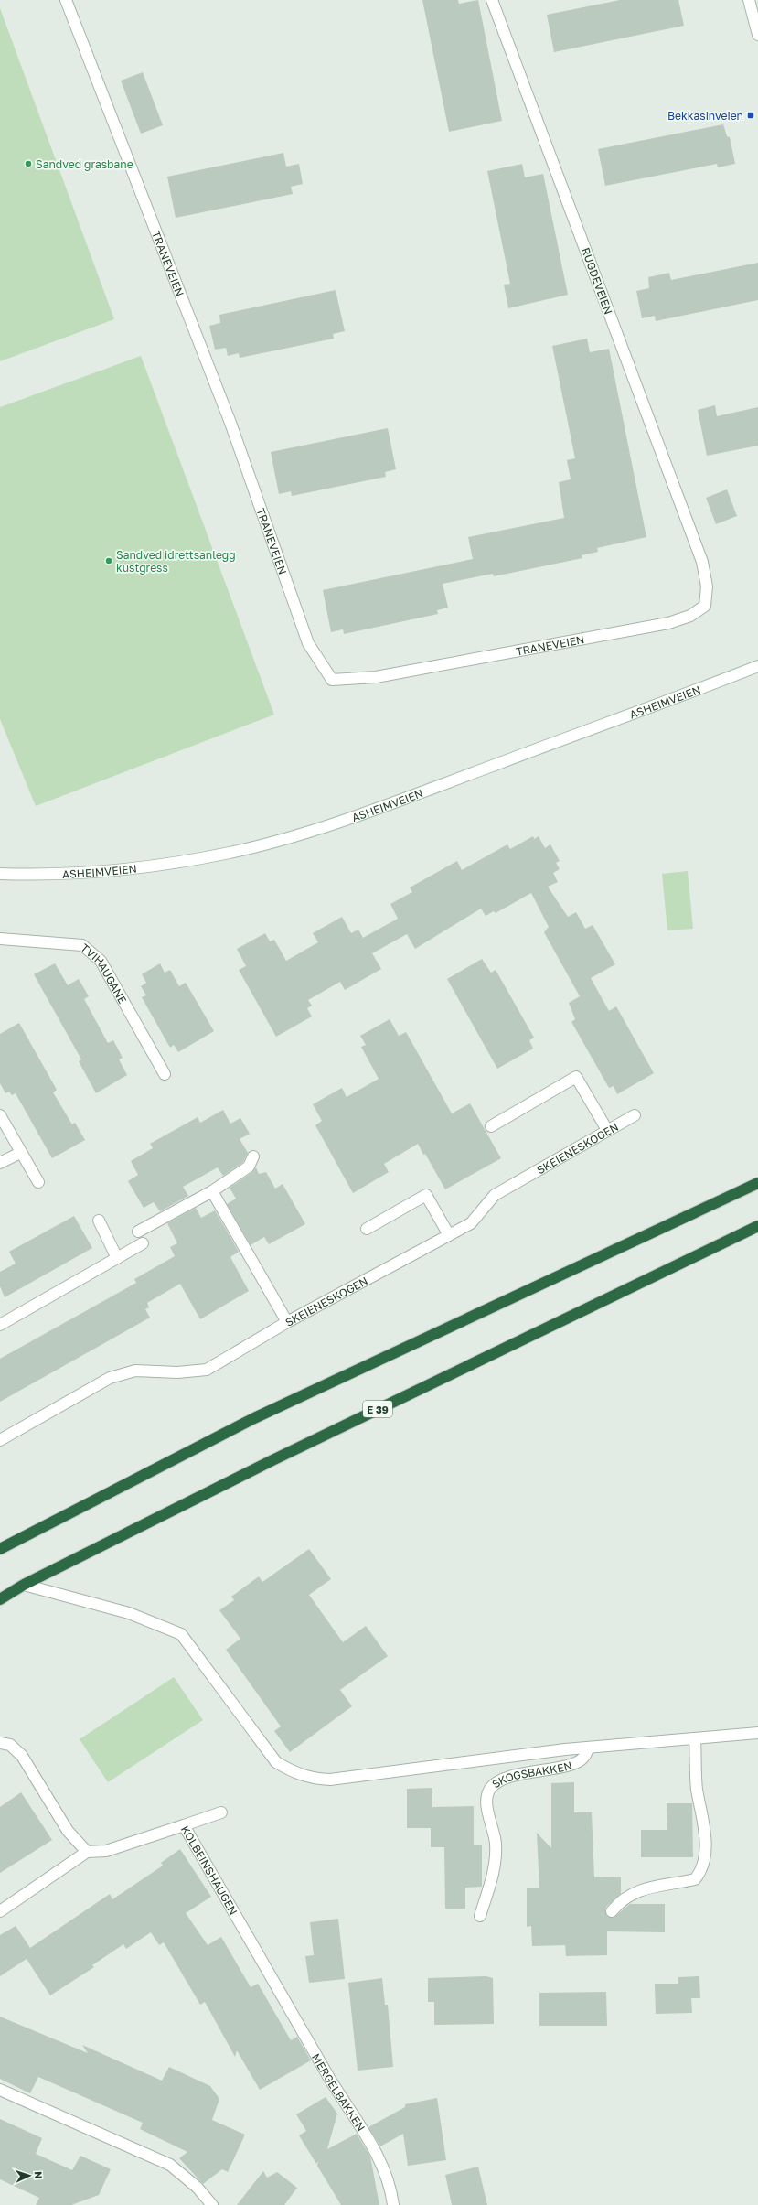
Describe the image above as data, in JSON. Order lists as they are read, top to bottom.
{
  "streets": {
    "highway": ["E 39"],
    "street": [
      "TRANEVEIEN",
      "RUGDEVEIEN",
      "ASHEIMVEIEN",
      "TVIHAUGANE",
      "SKEIENESKOGEN",
      "SKOGSBAKKEN",
      "KOLBEINSHAUGEN",
      "MERGELBAKKEN"
    ]
  },
  "crossings": [
    ["TRANEVEIEN", "RUGDEVEIEN"],
    ["E 39", "SKOGSBAKKEN"],
    ["KOLBEINSHAUGEN", "MERGELBAKKEN"]
  ],
  "places": {
    "transit": ["Bekkasinveien"],
    "other": ["Sandved grasbane", "Sandved idrettsanlegg kustgress"]
  },
  "north": "right"
}
